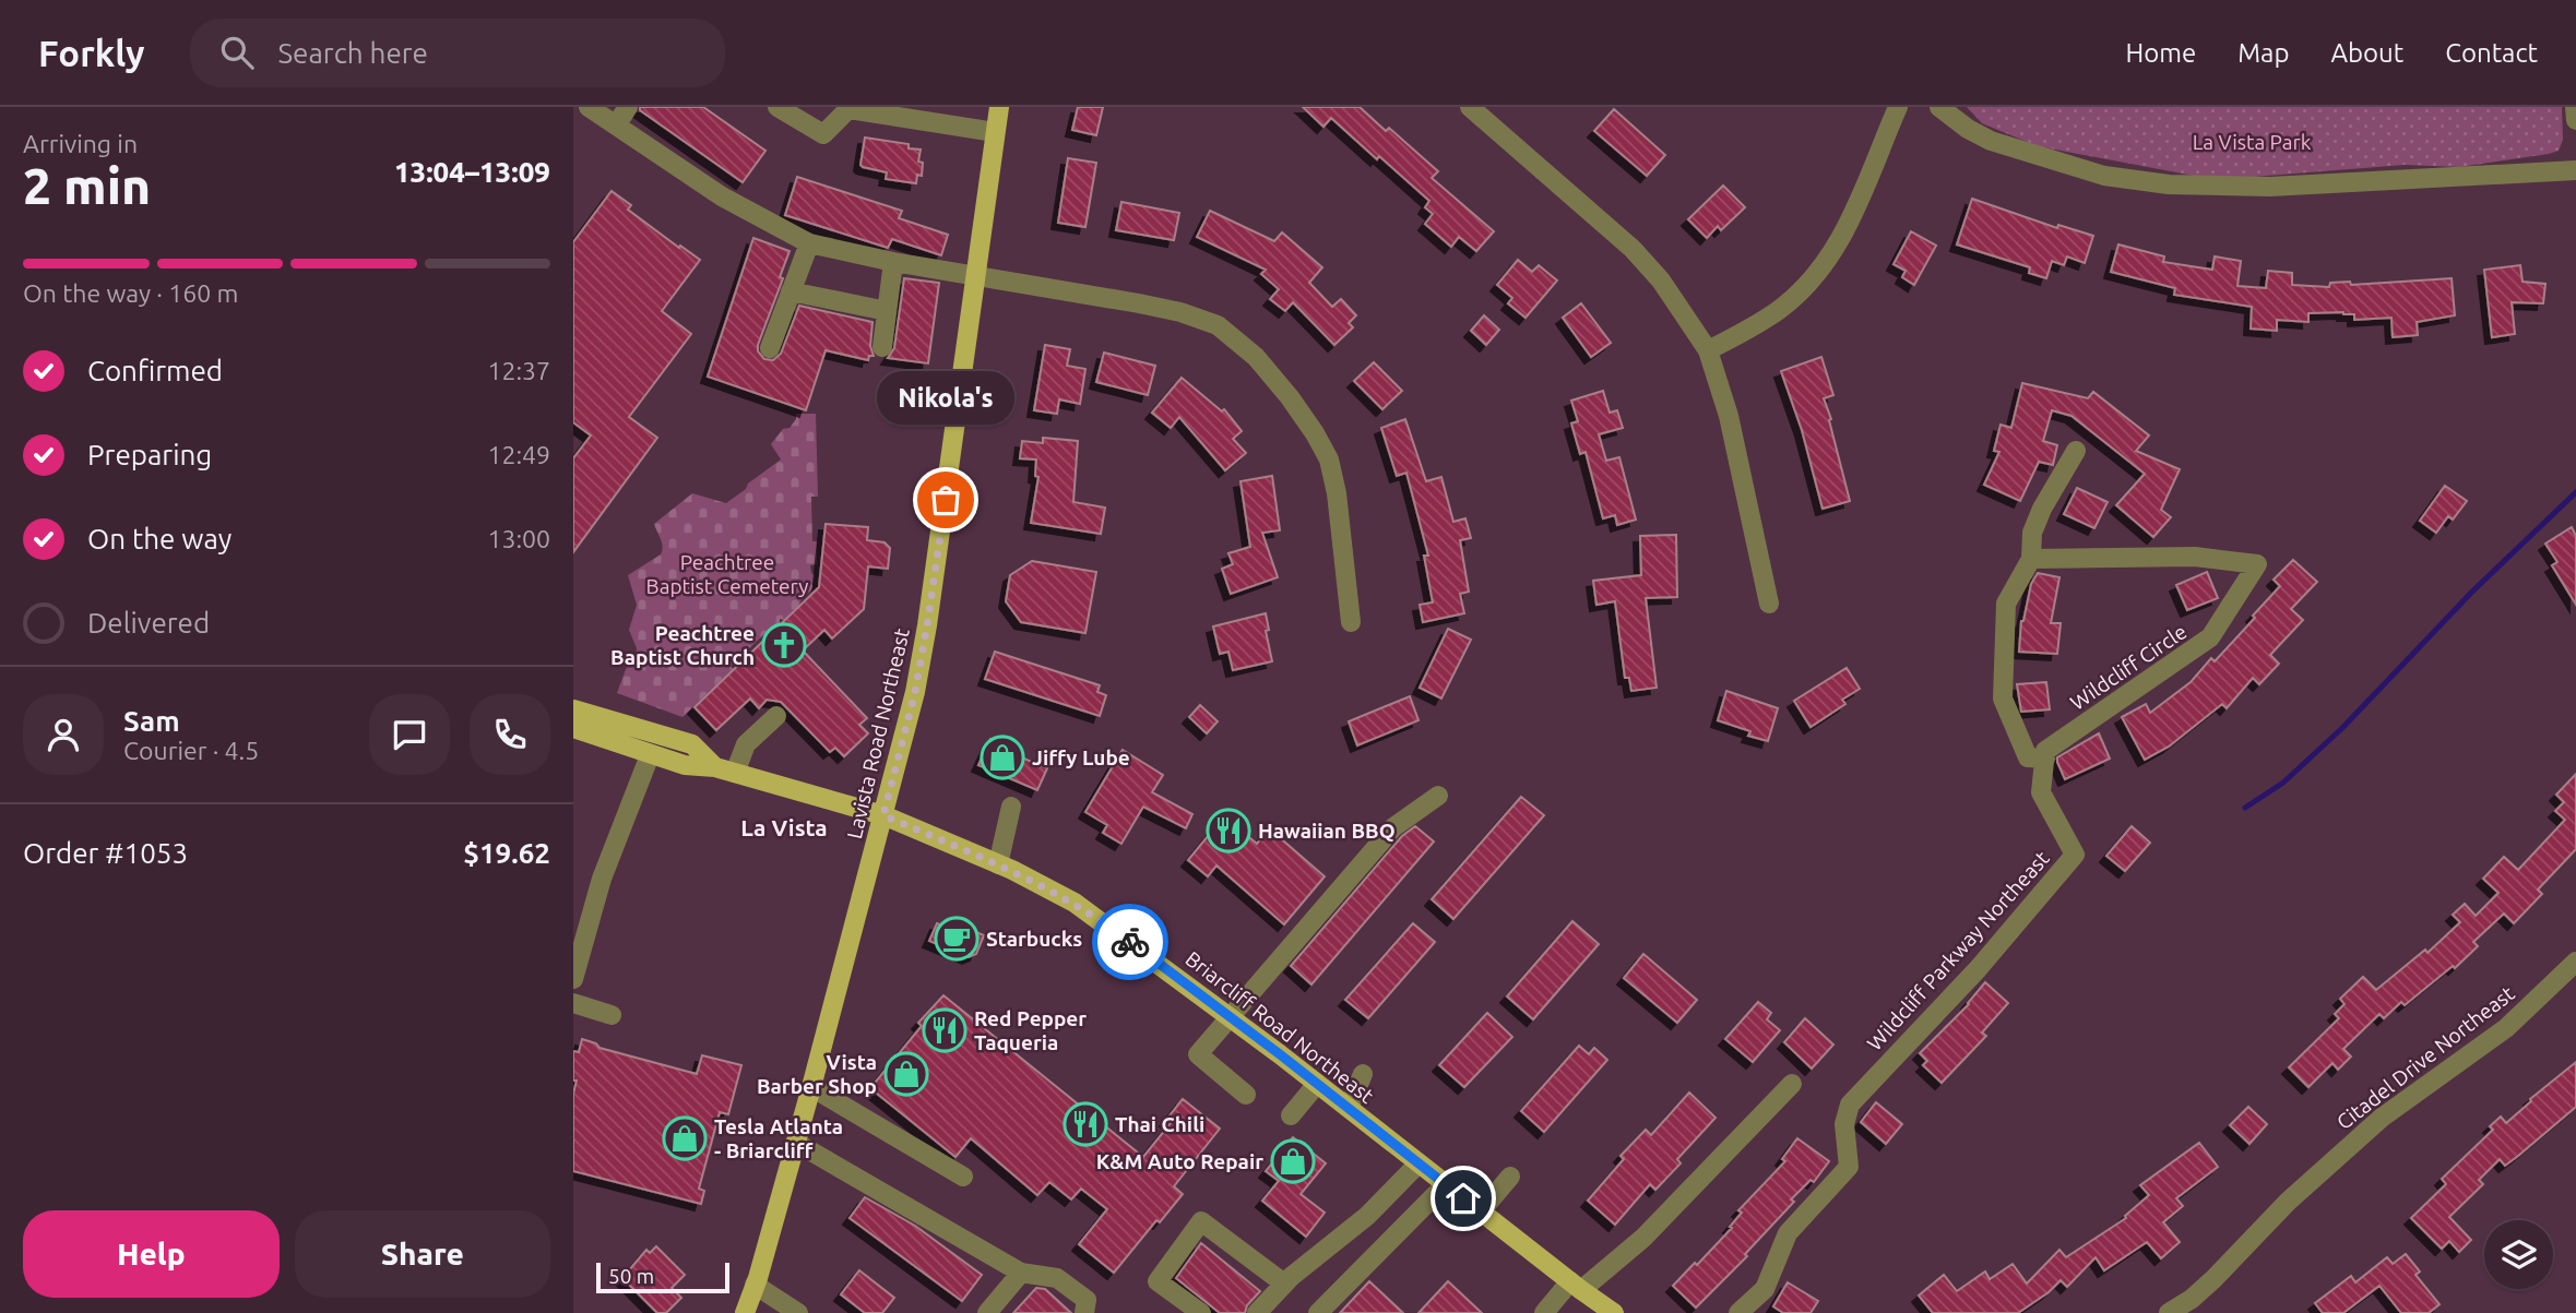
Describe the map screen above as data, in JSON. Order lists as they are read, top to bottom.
{
  "streets": {
    "main road": ["Lavista Road Northeast", "Briarcliff Road Northeast"],
    "street": ["Wildcliff Circle", "Wildcliff Parkway Northeast", "Citadel Drive Northeast"]
  },
  "crossings": [
    ["Wildcliff Circle", "Wildcliff Parkway Northeast"],
    ["Lavista Road Northeast", "Briarcliff Road Northeast"]
  ],
  "districts": ["La Vista"],
  "parks": ["La Vista Park", "Peachtree Baptist Cemetery"],
  "places": {
    "other": ["Nikola's"],
    "church": ["Peachtree Baptist Church"],
    "shop": [
      "Jiffy Lube",
      "Vista Barber Shop",
      "Tesla Atlanta - Briarcliff",
      "K&M Auto Repair"
    ],
    "restaurant": ["Hawaiian BBQ", "Red Pepper Taqueria", "Thai Chili"],
    "cafe": ["Starbucks"]
  },
  "scale_bar": "50 m",
  "page": {
    "header": "Forkly",
    "search": "Search here",
    "nav": [
      "Home",
      "Map",
      "About",
      "Contact"
    ],
    "heading": ["2 min", "Arriving in", "13:04–13:09"],
    "panel": [
      "Sam",
      "Courier · 4.5",
      "Order #1053",
      "$19.62"
    ],
    "bar": "On the way · 160 m",
    "list": [
      ["Confirmed", "12:37"],
      ["Preparing", "12:49"],
      ["On the way", "13:00"],
      "Delivered"
    ],
    "bubble": "Nikola's",
    "buttons": ["Help", "Share"],
    "scale": "50 m"
  }
}
